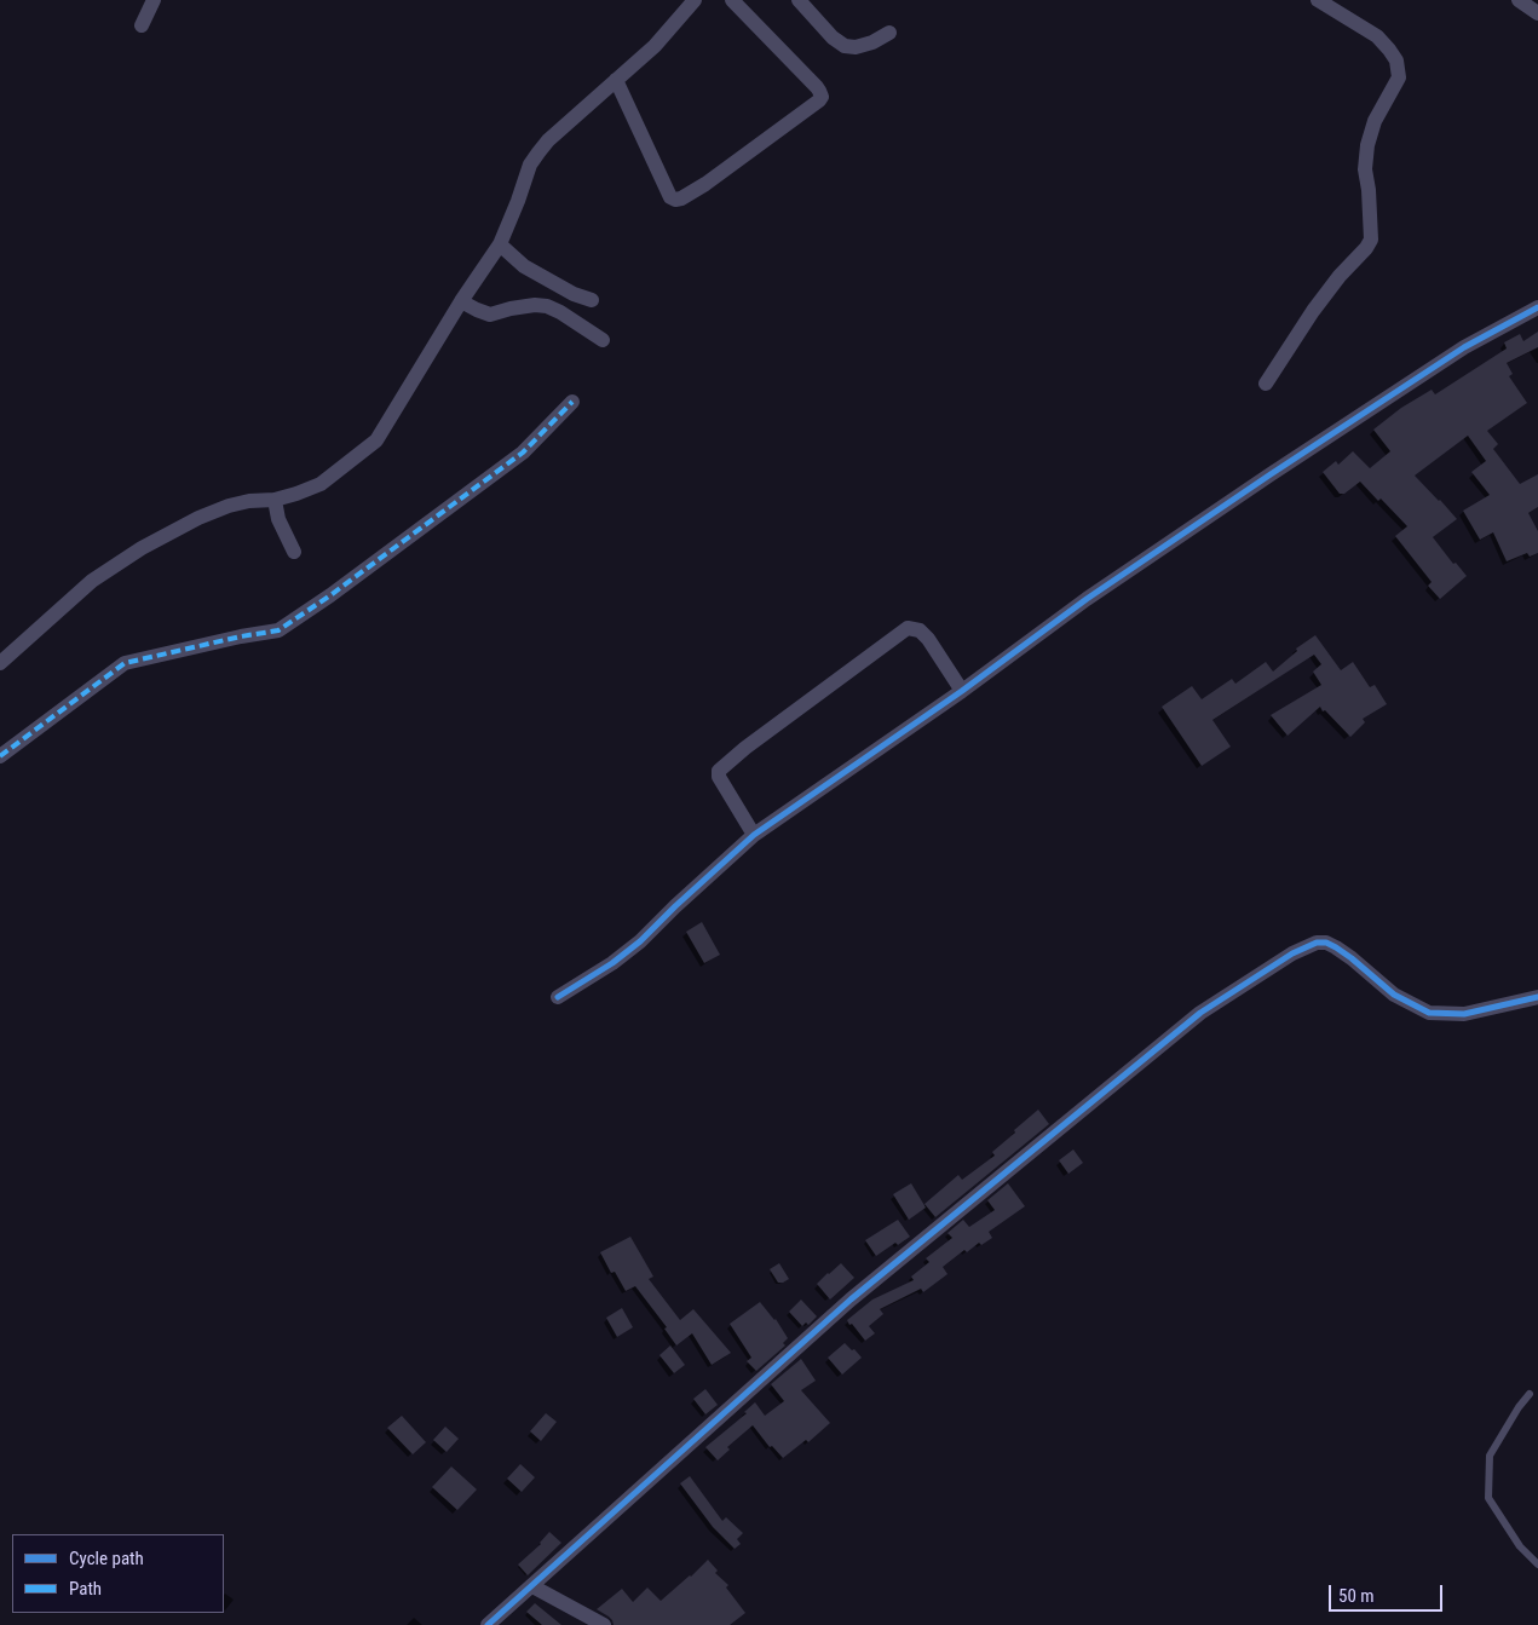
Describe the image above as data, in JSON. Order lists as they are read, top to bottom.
{
  "legend": ["Cycle path", "Path"],
  "scale_bar": "50 m"
}
